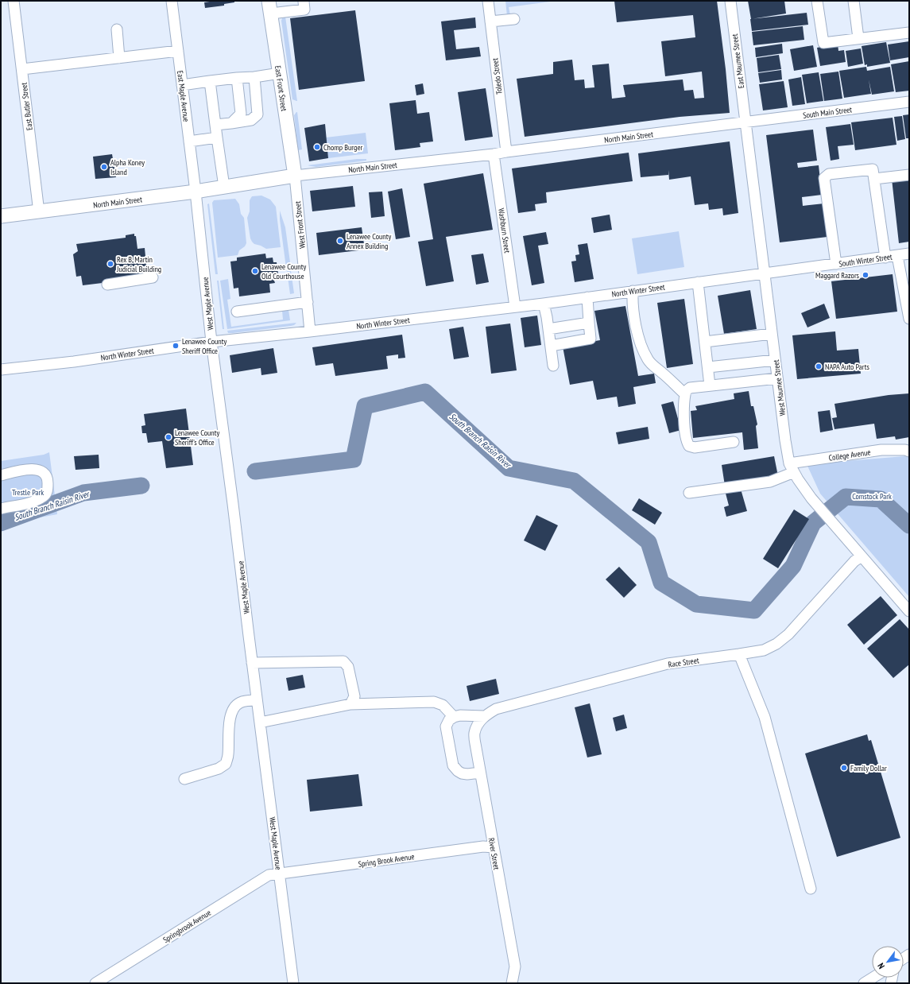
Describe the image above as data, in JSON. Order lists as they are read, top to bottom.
{
  "streets": {
    "main road": ["East Front Street", "North Main Street"],
    "street": [
      "East Maumee Street",
      "Toledo Street",
      "East Maple Avenue",
      "East Butler Street",
      "South Main Street",
      "West Front Street",
      "Washburn Street",
      "South Winter Street",
      "North Winter Street",
      "West Maple Avenue",
      "West Maumee Street",
      "College Avenue",
      "Race Street",
      "River Street",
      "Spring Brook Avenue",
      "Springbrook Avenue"
    ]
  },
  "crossings": [
    ["East Maumee Street", "South Main Street"],
    ["East Maumee Street", "North Main Street"],
    ["East Maumee Street", "West Maumee Street"],
    ["Toledo Street", "North Main Street"],
    ["East Front Street", "North Main Street"],
    ["East Front Street", "West Front Street"],
    ["East Maple Avenue", "North Main Street"],
    ["East Maple Avenue", "West Maple Avenue"],
    ["East Butler Street", "North Main Street"],
    ["South Main Street", "North Main Street"],
    ["South Main Street", "West Maumee Street"],
    ["North Main Street", "West Front Street"],
    ["North Main Street", "Washburn Street"],
    ["North Main Street", "West Maple Avenue"],
    ["North Main Street", "West Maumee Street"],
    ["West Front Street", "North Winter Street"],
    ["Washburn Street", "North Winter Street"],
    ["South Winter Street", "North Winter Street"],
    ["South Winter Street", "West Maumee Street"],
    ["North Winter Street", "West Maple Avenue"],
    ["North Winter Street", "West Maumee Street"],
    ["West Maple Avenue", "Spring Brook Avenue"],
    ["West Maple Avenue", "Springbrook Avenue"],
    ["West Maumee Street", "College Avenue"],
    ["West Maumee Street", "Race Street"],
    ["Race Street", "River Street"],
    ["River Street", "Spring Brook Avenue"],
    ["Spring Brook Avenue", "Springbrook Avenue"]
  ],
  "water": ["South Branch Raisin River"],
  "parks": ["Trestle Park", "Comstock Park"],
  "places": [
    "Chomp Burger",
    "Alpha Koney Island",
    "Lenawee County Annex Building",
    "Rex B. Martin Judicial Building",
    "Lenawee County Old Courthouse",
    "Maggard Razors",
    "Lenawee County Sheriff Office",
    "NAPA Auto Parts",
    "Lenawee County Sheriff's Office",
    "Family Dollar"
  ],
  "north": "bottom left"
}
